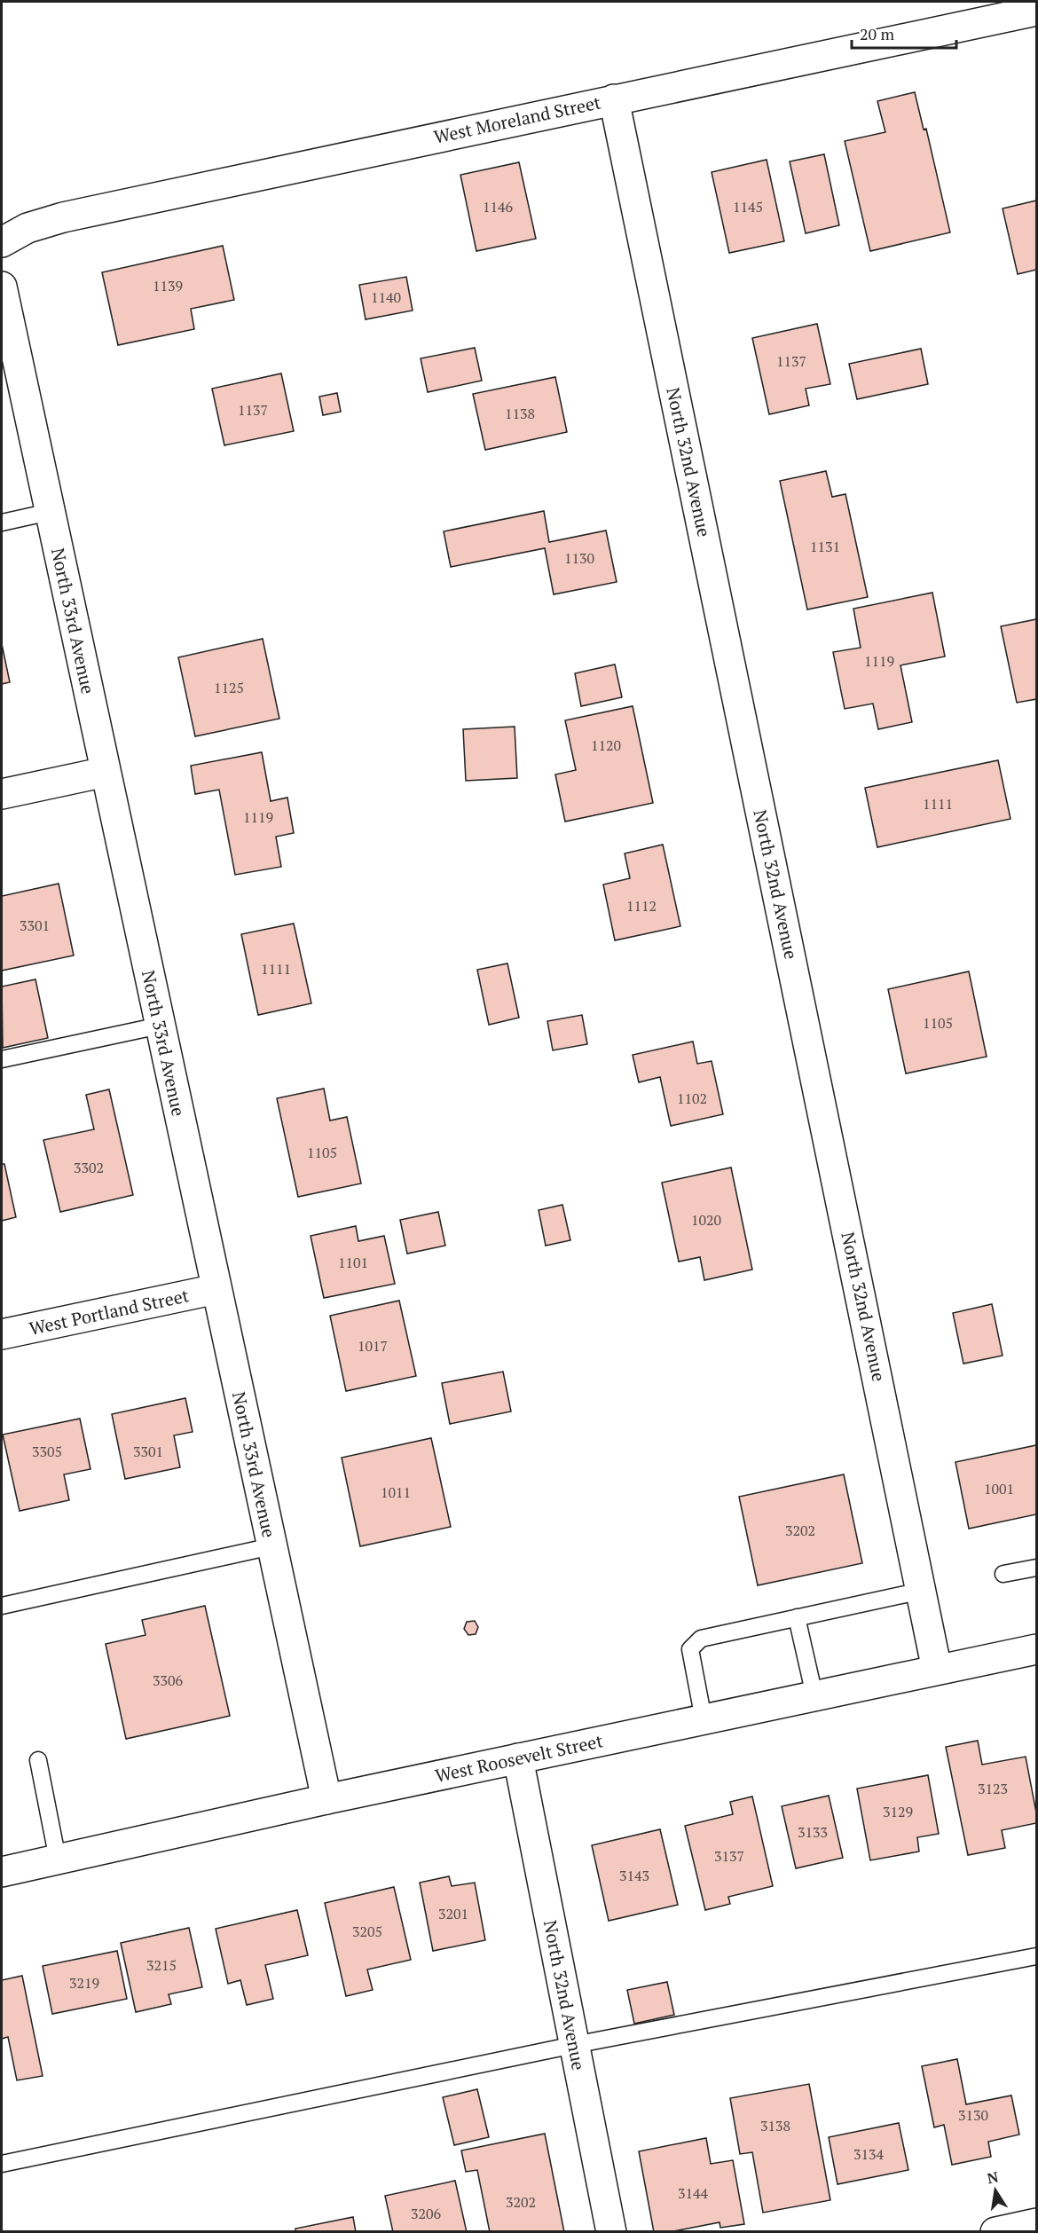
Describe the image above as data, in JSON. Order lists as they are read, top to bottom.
{
  "streets": {
    "street": [
      "West Moreland Street",
      "North 32nd Avenue",
      "North 33rd Avenue",
      "West Portland Street",
      "West Roosevelt Street"
    ]
  },
  "crossings": [
    ["West Moreland Street", "North 32nd Avenue"],
    ["North 32nd Avenue", "West Roosevelt Street"],
    ["North 33rd Avenue", "West Portland Street"],
    ["North 33rd Avenue", "West Roosevelt Street"]
  ],
  "house_numbers": [
    "1146",
    "1145",
    "1139",
    "1140",
    "1137",
    "1137",
    "1138",
    "1131",
    "1130",
    "1119",
    "1125",
    "1120",
    "1111",
    "1119",
    "1112",
    "3301",
    "1111",
    "1105",
    "1102",
    "1105",
    "3302",
    "1020",
    "1101",
    "1017",
    "3305",
    "3301",
    "1001",
    "1011",
    "3202",
    "3306",
    "3123",
    "3129",
    "3133",
    "3137",
    "3143",
    "3201",
    "3205",
    "3215",
    "3219",
    "3130",
    "3138",
    "3134",
    "3144",
    "3202",
    "3206"
  ],
  "scale_bar": "20 m",
  "north": "top"
}
